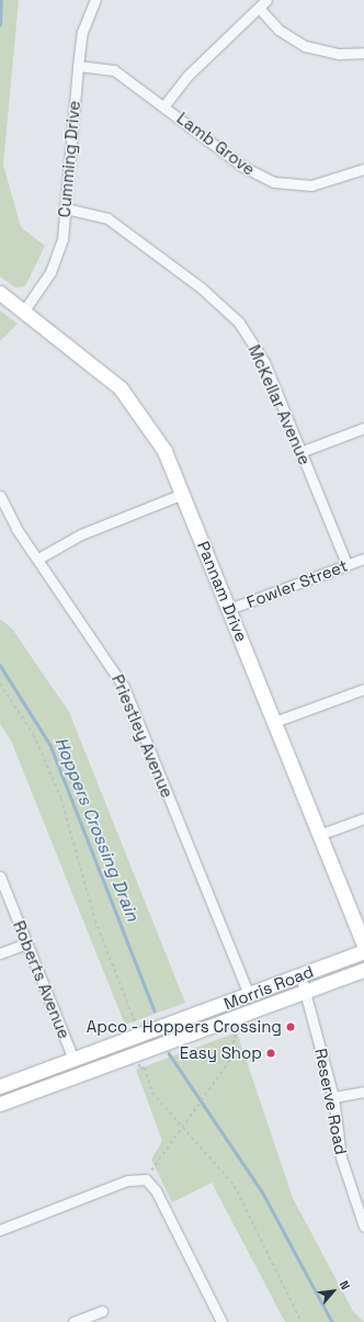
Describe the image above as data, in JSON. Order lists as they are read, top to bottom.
{
  "streets": {
    "street": [
      "Lamb Grove",
      "Cumming Drive",
      "McKellar Avenue",
      "Fowler Street",
      "Pannam Drive",
      "Priestley Avenue",
      "Roberts Avenue",
      "Morris Road",
      "Reserve Road"
    ]
  },
  "crossings": [
    ["Lamb Grove", "Cumming Drive"],
    ["Cumming Drive", "McKellar Avenue"],
    ["Cumming Drive", "Pannam Drive"],
    ["McKellar Avenue", "Fowler Street"],
    ["Fowler Street", "Pannam Drive"],
    ["Priestley Avenue", "Morris Road"],
    ["Roberts Avenue", "Morris Road"],
    ["Morris Road", "Reserve Road"]
  ],
  "water": ["Hoppers Crossing Drain"],
  "places": ["Apco - Hoppers Crossing", "Easy Shop"],
  "north": "top right"
}
